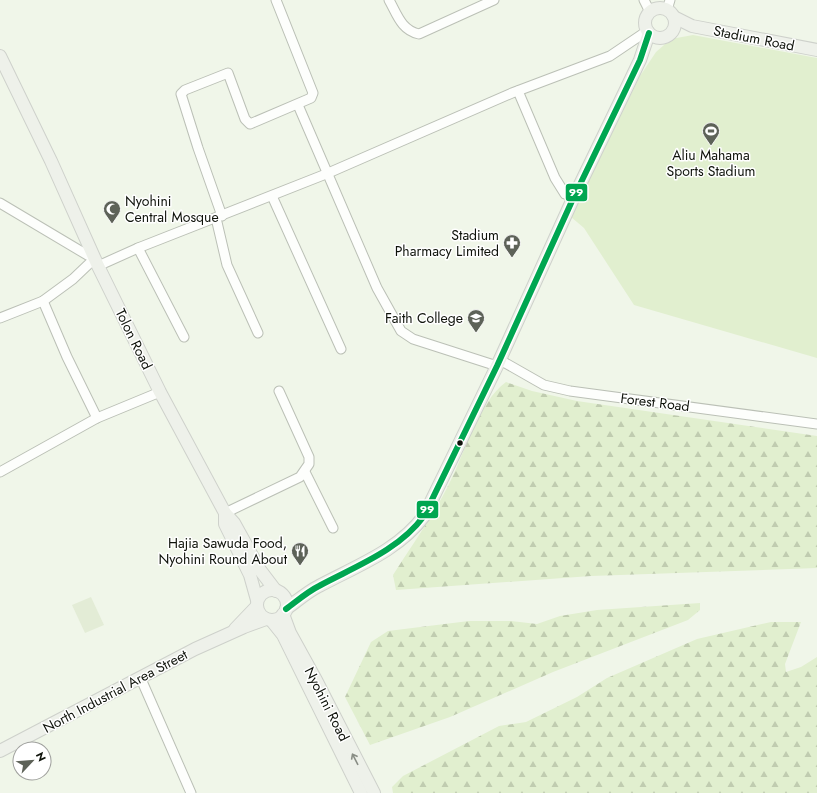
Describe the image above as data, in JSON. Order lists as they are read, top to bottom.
{
  "streets": {
    "main road": [
      "Stadium Road",
      "Tolon Road",
      "North Industrial Area Street",
      "Nyohini Road"
    ],
    "street": ["Forest Road"]
  },
  "crossings": [
    ["North Industrial Area Street", "Nyohini Road"]
  ],
  "places": {
    "sports": ["Aliu Mahama Sports Stadium"],
    "mosque": ["Nyohini Central Mosque"],
    "pharmacy": ["Stadium Pharmacy Limited"],
    "school or university": ["Faith College"],
    "restaurant": ["Hajia Sawuda Food, Nyohini Round About"]
  },
  "lines": ["transit line 99"],
  "north": "top right"
}
